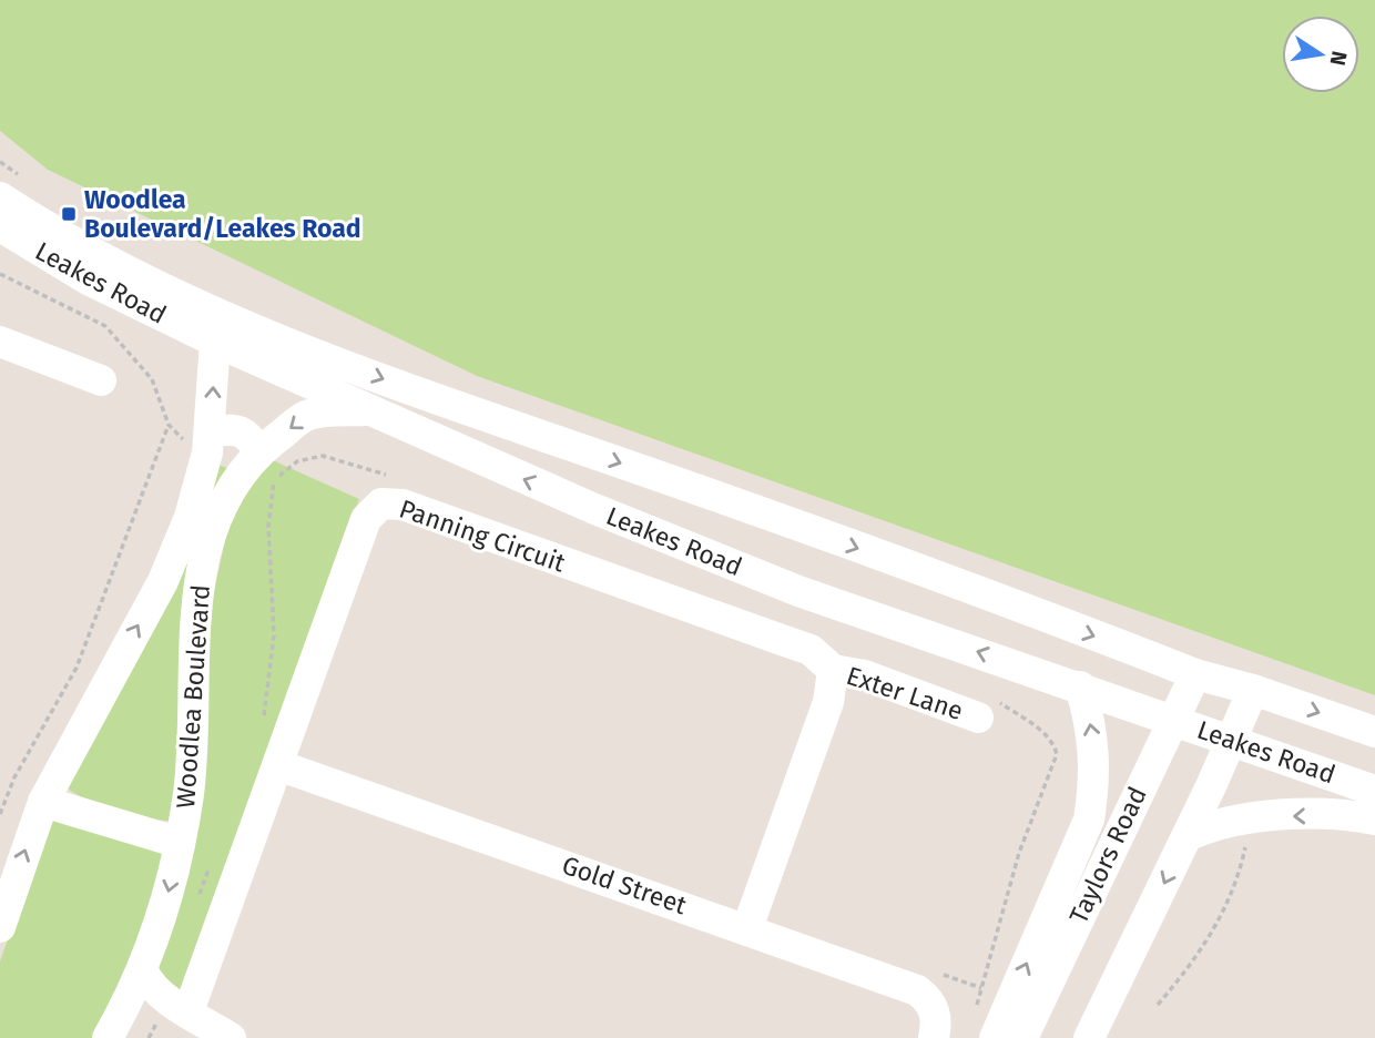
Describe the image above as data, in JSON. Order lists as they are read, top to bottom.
{
  "streets": {
    "street": [
      "Leakes Road",
      "Panning Circuit",
      "Exter Lane",
      "Woodlea Boulevard",
      "Taylors Road",
      "Gold Street"
    ]
  },
  "crossings": [
    ["Leakes Road", "Woodlea Boulevard"],
    ["Leakes Road", "Taylors Road"],
    ["Panning Circuit", "Exter Lane"],
    ["Panning Circuit", "Gold Street"]
  ],
  "places": {
    "transit": ["Woodlea Boulevard/Leakes Road"]
  },
  "north": "right"
}
